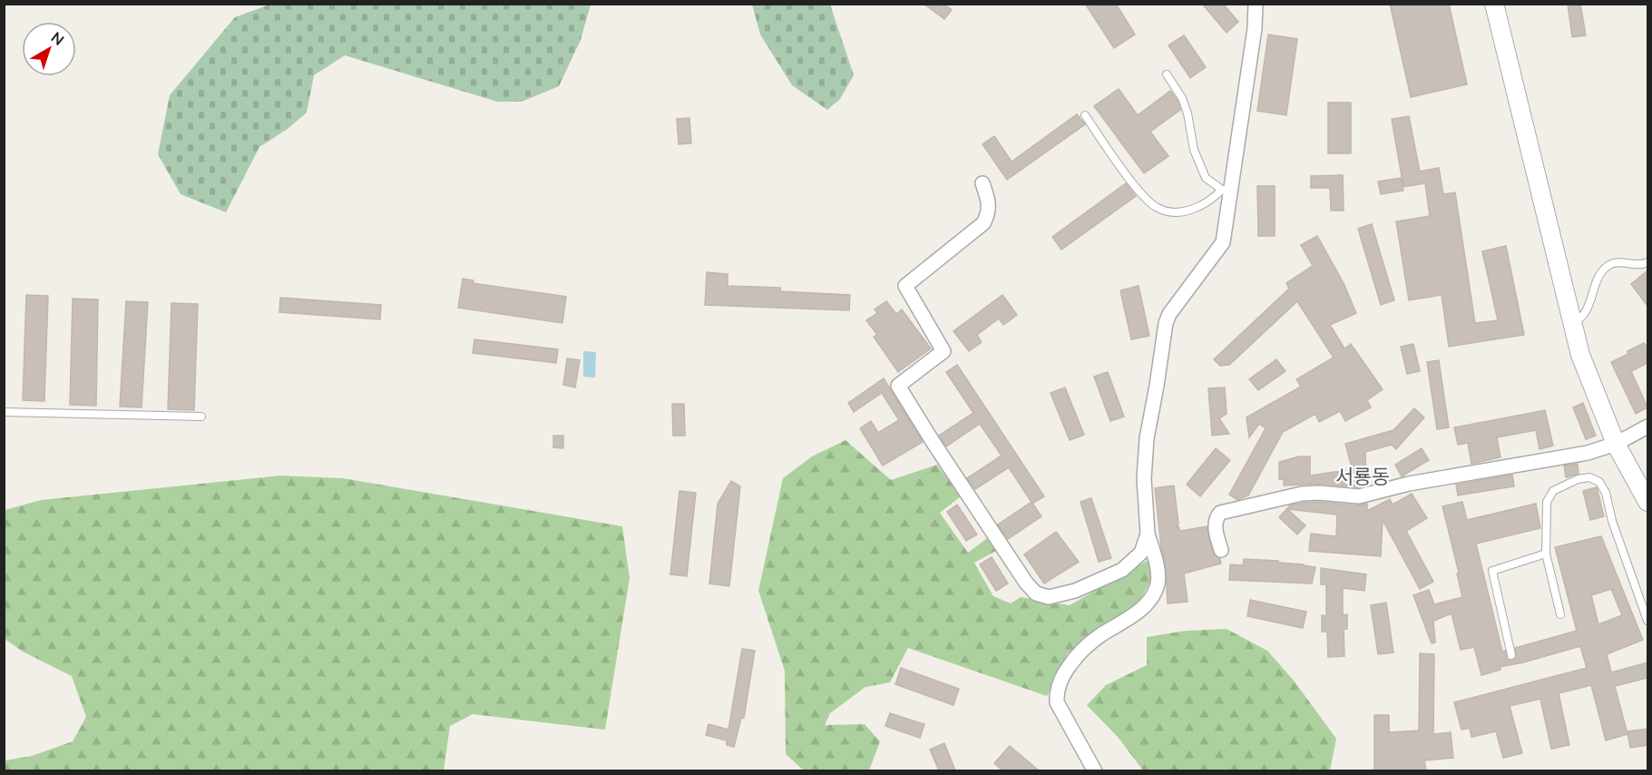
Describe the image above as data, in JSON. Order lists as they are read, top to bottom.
{
  "districts": ["서룡동"],
  "north": "top right"
}
